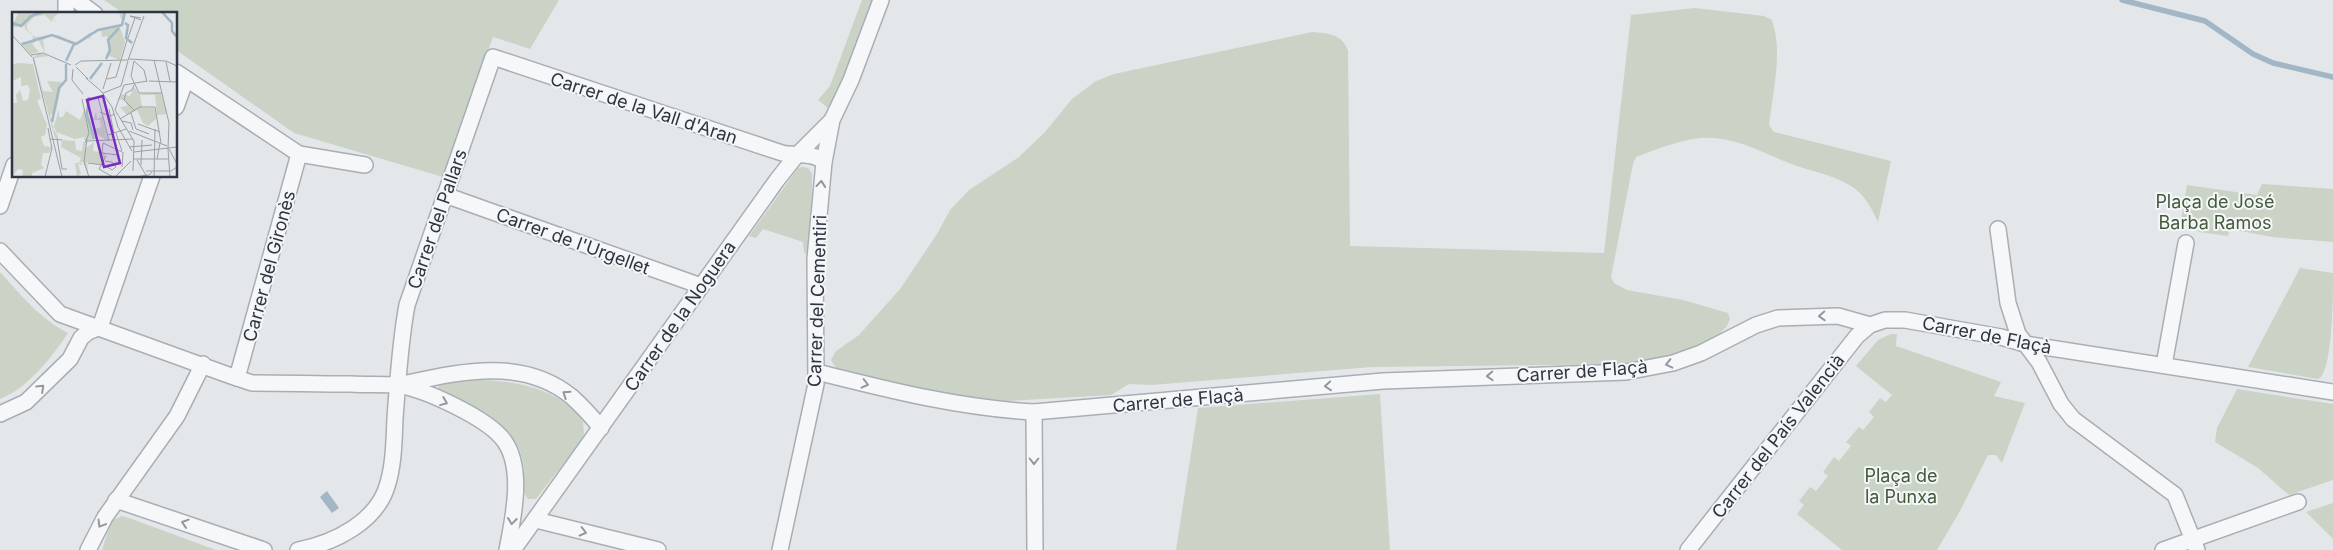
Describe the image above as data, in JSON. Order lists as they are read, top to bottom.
{
  "streets": {
    "street": [
      "Carrer de la Vall d'Aran",
      "Carrer del Pallars",
      "Carrer de l'Urgellet",
      "Carrer del Gironès",
      "Carrer del Cementiri",
      "Carrer de la Noguera",
      "Carrer de Flaçà",
      "Carrer del País Valencià"
    ]
  },
  "crossings": [
    ["Carrer de la Vall d'Aran", "Carrer del Pallars"],
    ["Carrer de la Vall d'Aran", "Carrer del Cementiri"],
    ["Carrer de la Vall d'Aran", "Carrer de la Noguera"],
    ["Carrer del Pallars", "Carrer de l'Urgellet"],
    ["Carrer de l'Urgellet", "Carrer de la Noguera"],
    ["Carrer del Cementiri", "Carrer de la Noguera"],
    ["Carrer del Cementiri", "Carrer de Flaçà"],
    ["Carrer de Flaçà", "Carrer del País Valencià"]
  ],
  "one_way": ["Carrer del Cementiri"],
  "parks": ["Plaça de José Barba Ramos", "Plaça de la Punxa"]
}
